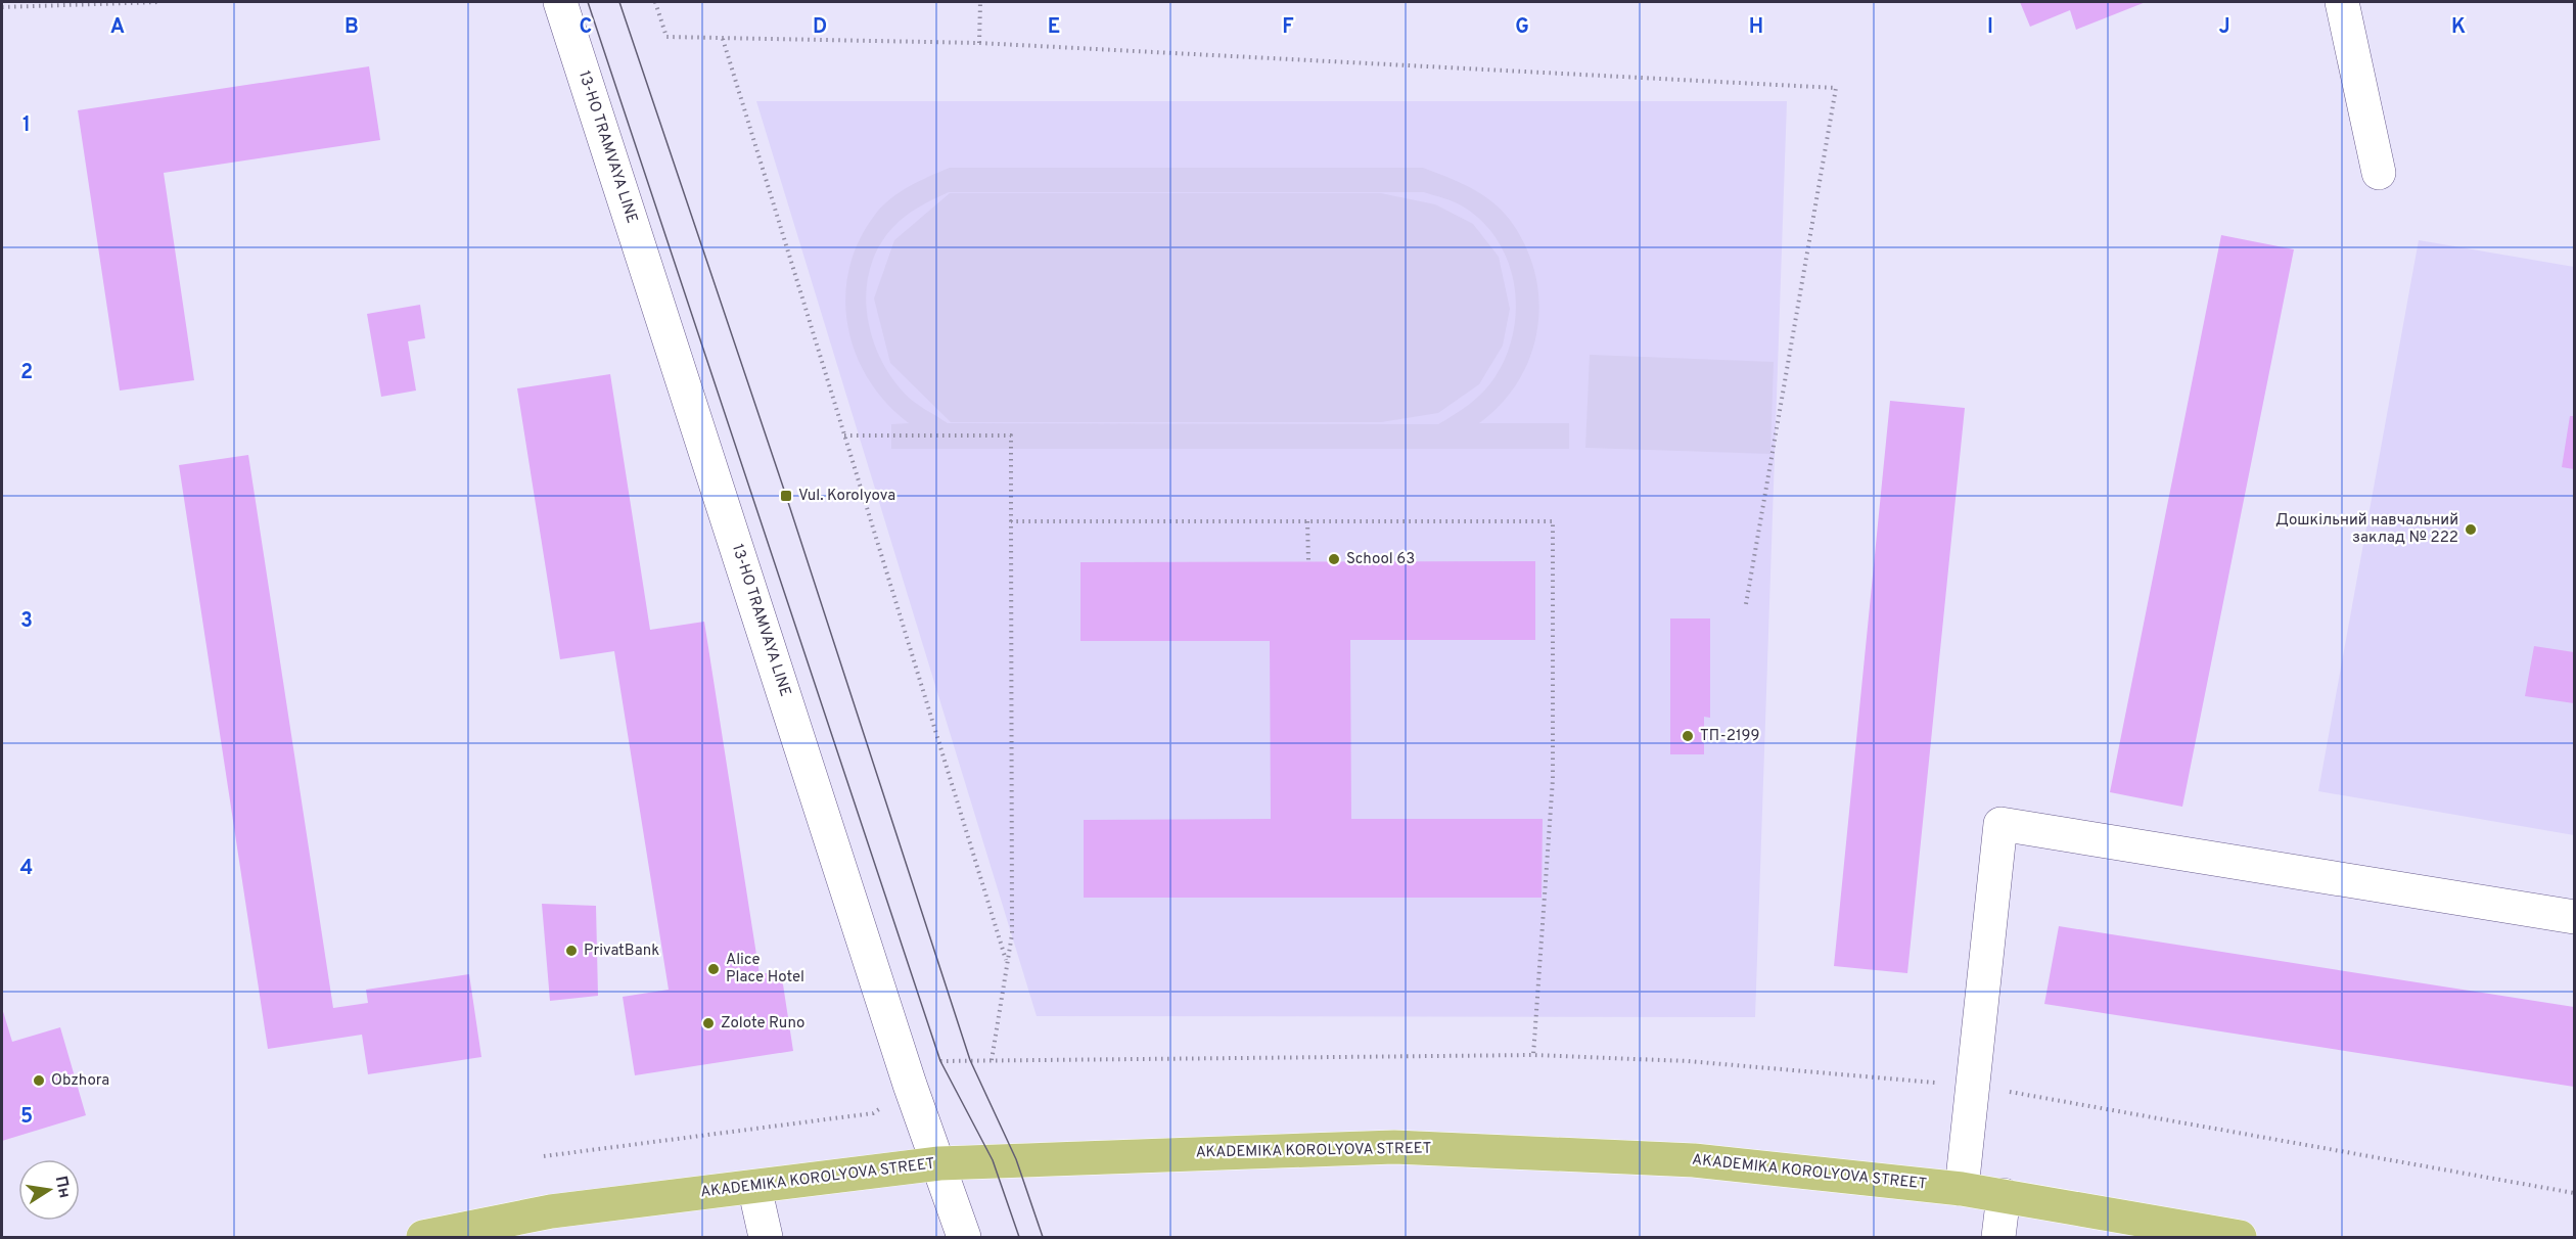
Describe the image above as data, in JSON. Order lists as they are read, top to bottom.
{
  "streets": {
    "main road": ["AKADEMIKA KOROLYOVA STREET"],
    "street": ["13-HO TRAMVAYA LINE"]
  },
  "crossings": [
    ["13-HO TRAMVAYA LINE", "AKADEMIKA KOROLYOVA STREET"]
  ],
  "places": {
    "transit": ["Vul. Korolyova"],
    "other": [
      "Дошкільний навчальний заклад № 222",
      "School 63",
      "ТП-2199",
      "PrivatBank",
      "Alice Place Hotel",
      "Zolote Runo",
      "Obzhora"
    ]
  },
  "north": "right",
  "grid": {
    "columns": [
      "A",
      "B",
      "C",
      "D",
      "E",
      "F",
      "G",
      "H",
      "I",
      "J",
      "K"
    ],
    "rows": [
      "1",
      "2",
      "3",
      "4",
      "5"
    ]
  }
}
